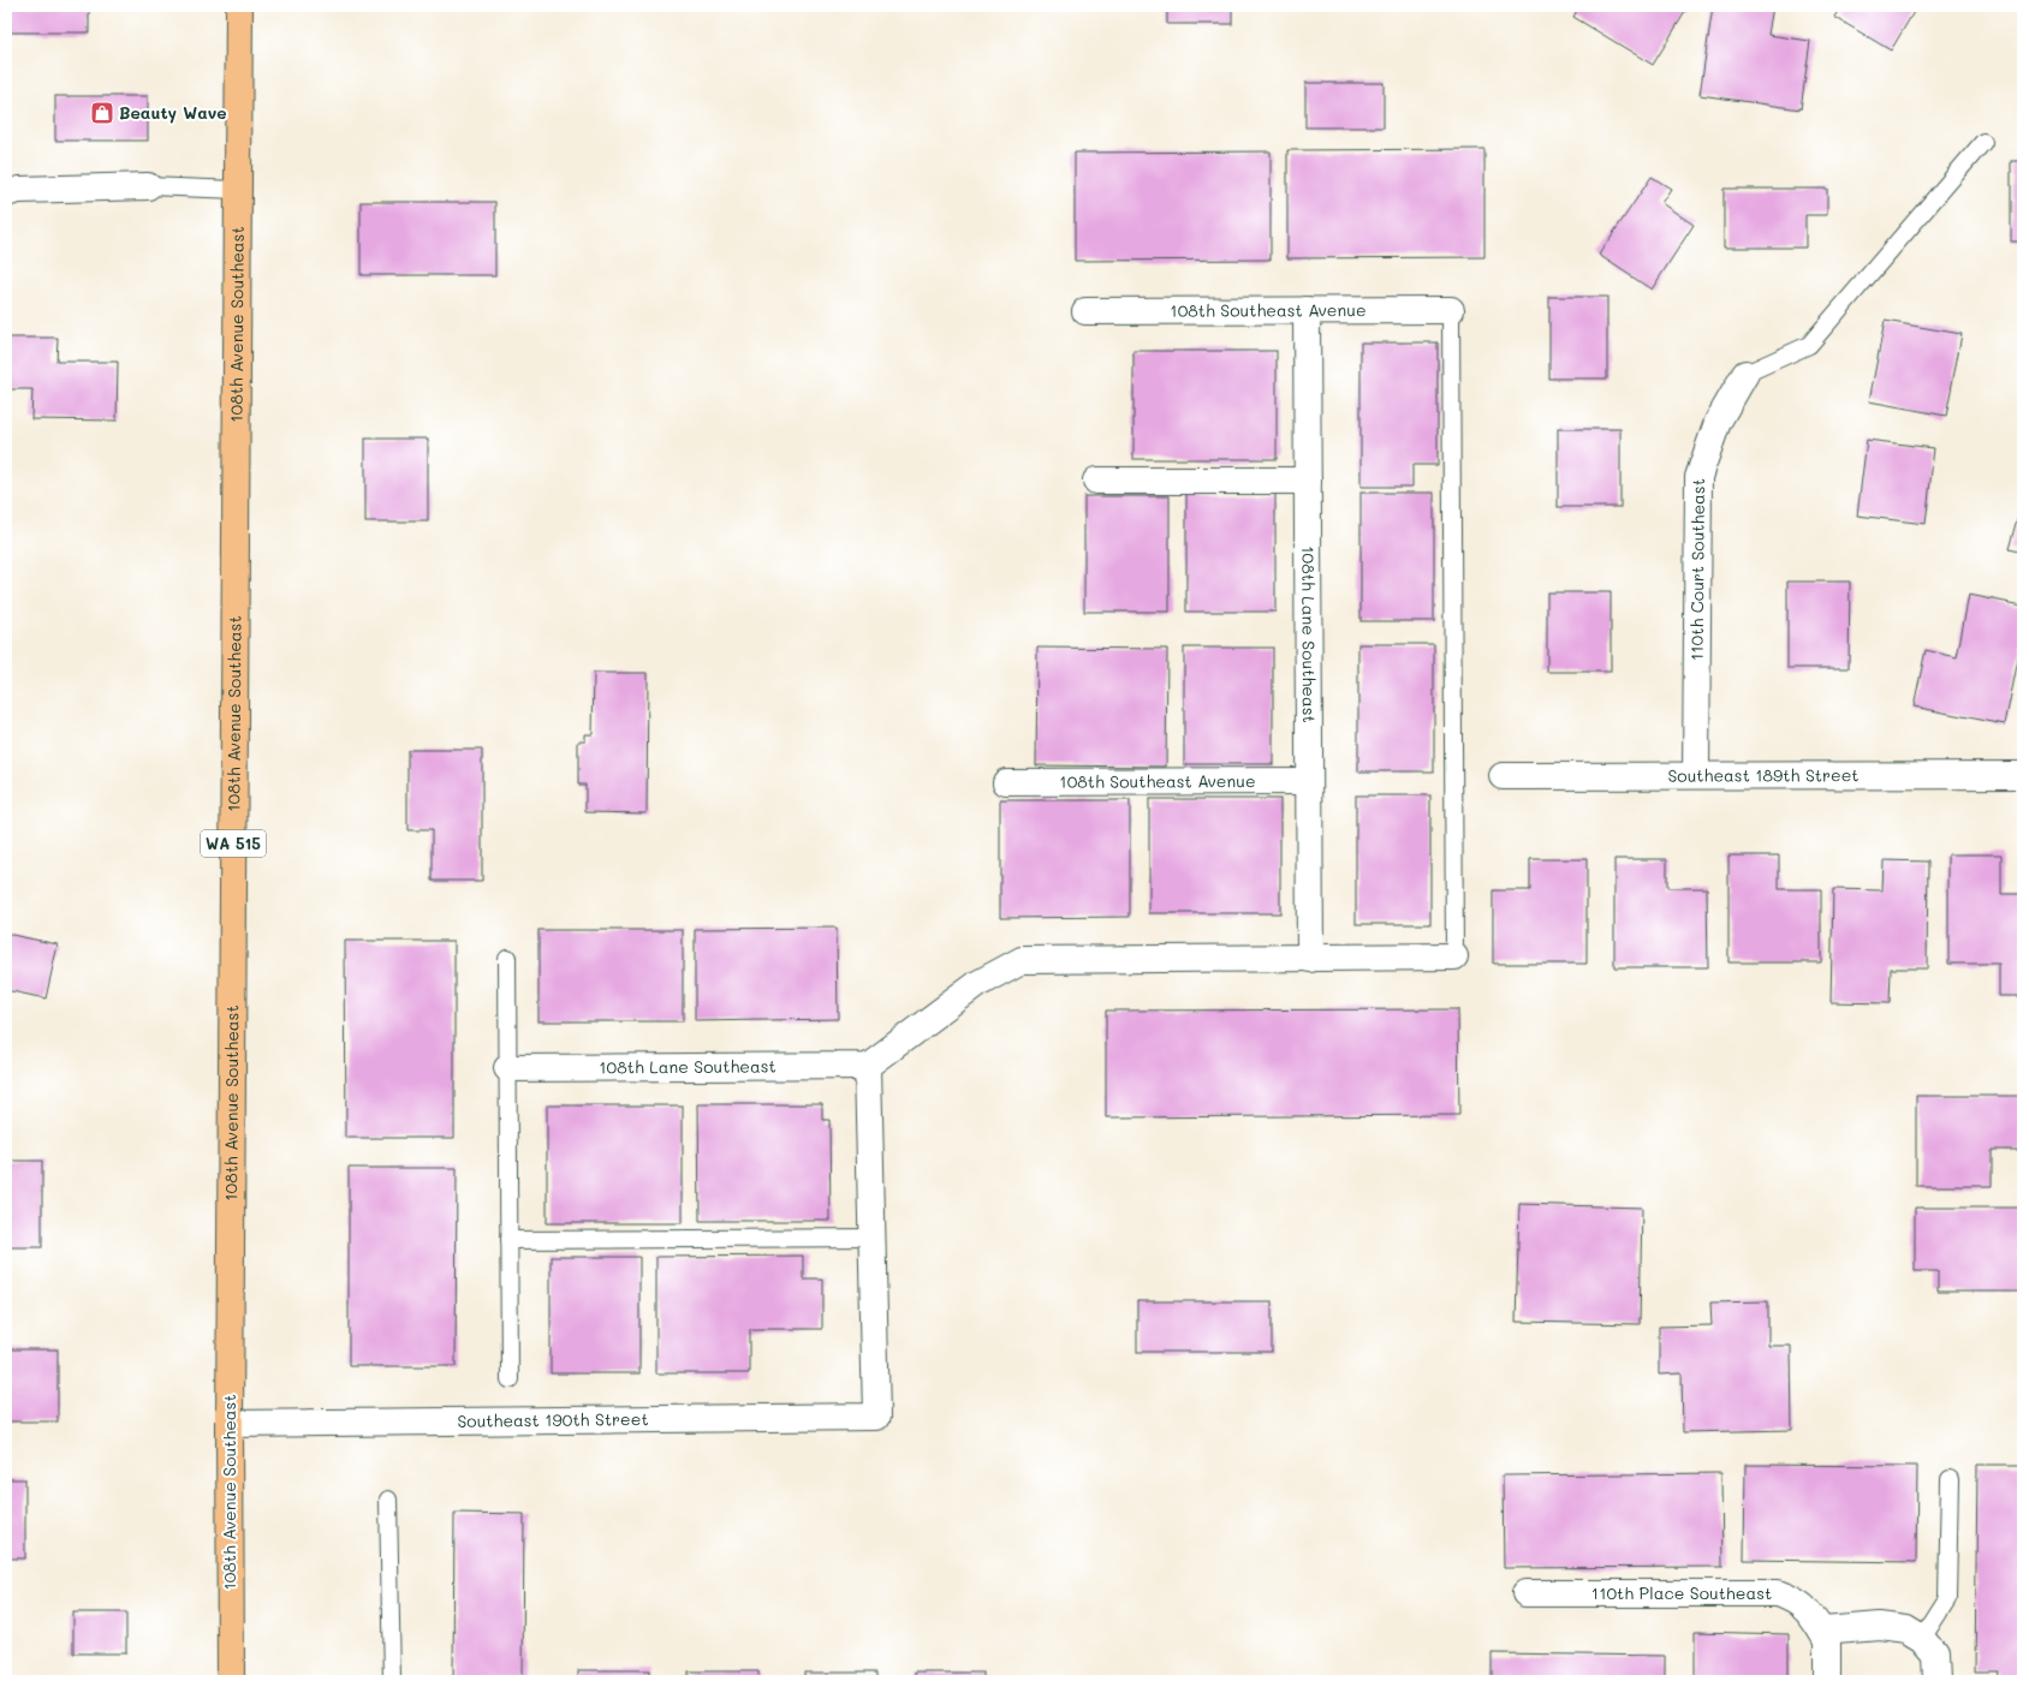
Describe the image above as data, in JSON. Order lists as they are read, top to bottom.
{
  "streets": {
    "main road": ["108th Avenue Southeast", "WA 515"],
    "street": [
      "108th Southeast Avenue",
      "110th Court Southeast",
      "108th Lane Southeast",
      "Southeast 189th Street",
      "Southeast 190th Street",
      "110th Place Southeast"
    ]
  },
  "crossings": [
    ["108th Southeast Avenue", "108th Lane Southeast"],
    ["108th Avenue Southeast", "Southeast 190th Street"],
    ["110th Court Southeast", "Southeast 189th Street"]
  ],
  "places": {
    "shop": ["Beauty Wave"]
  }
}
